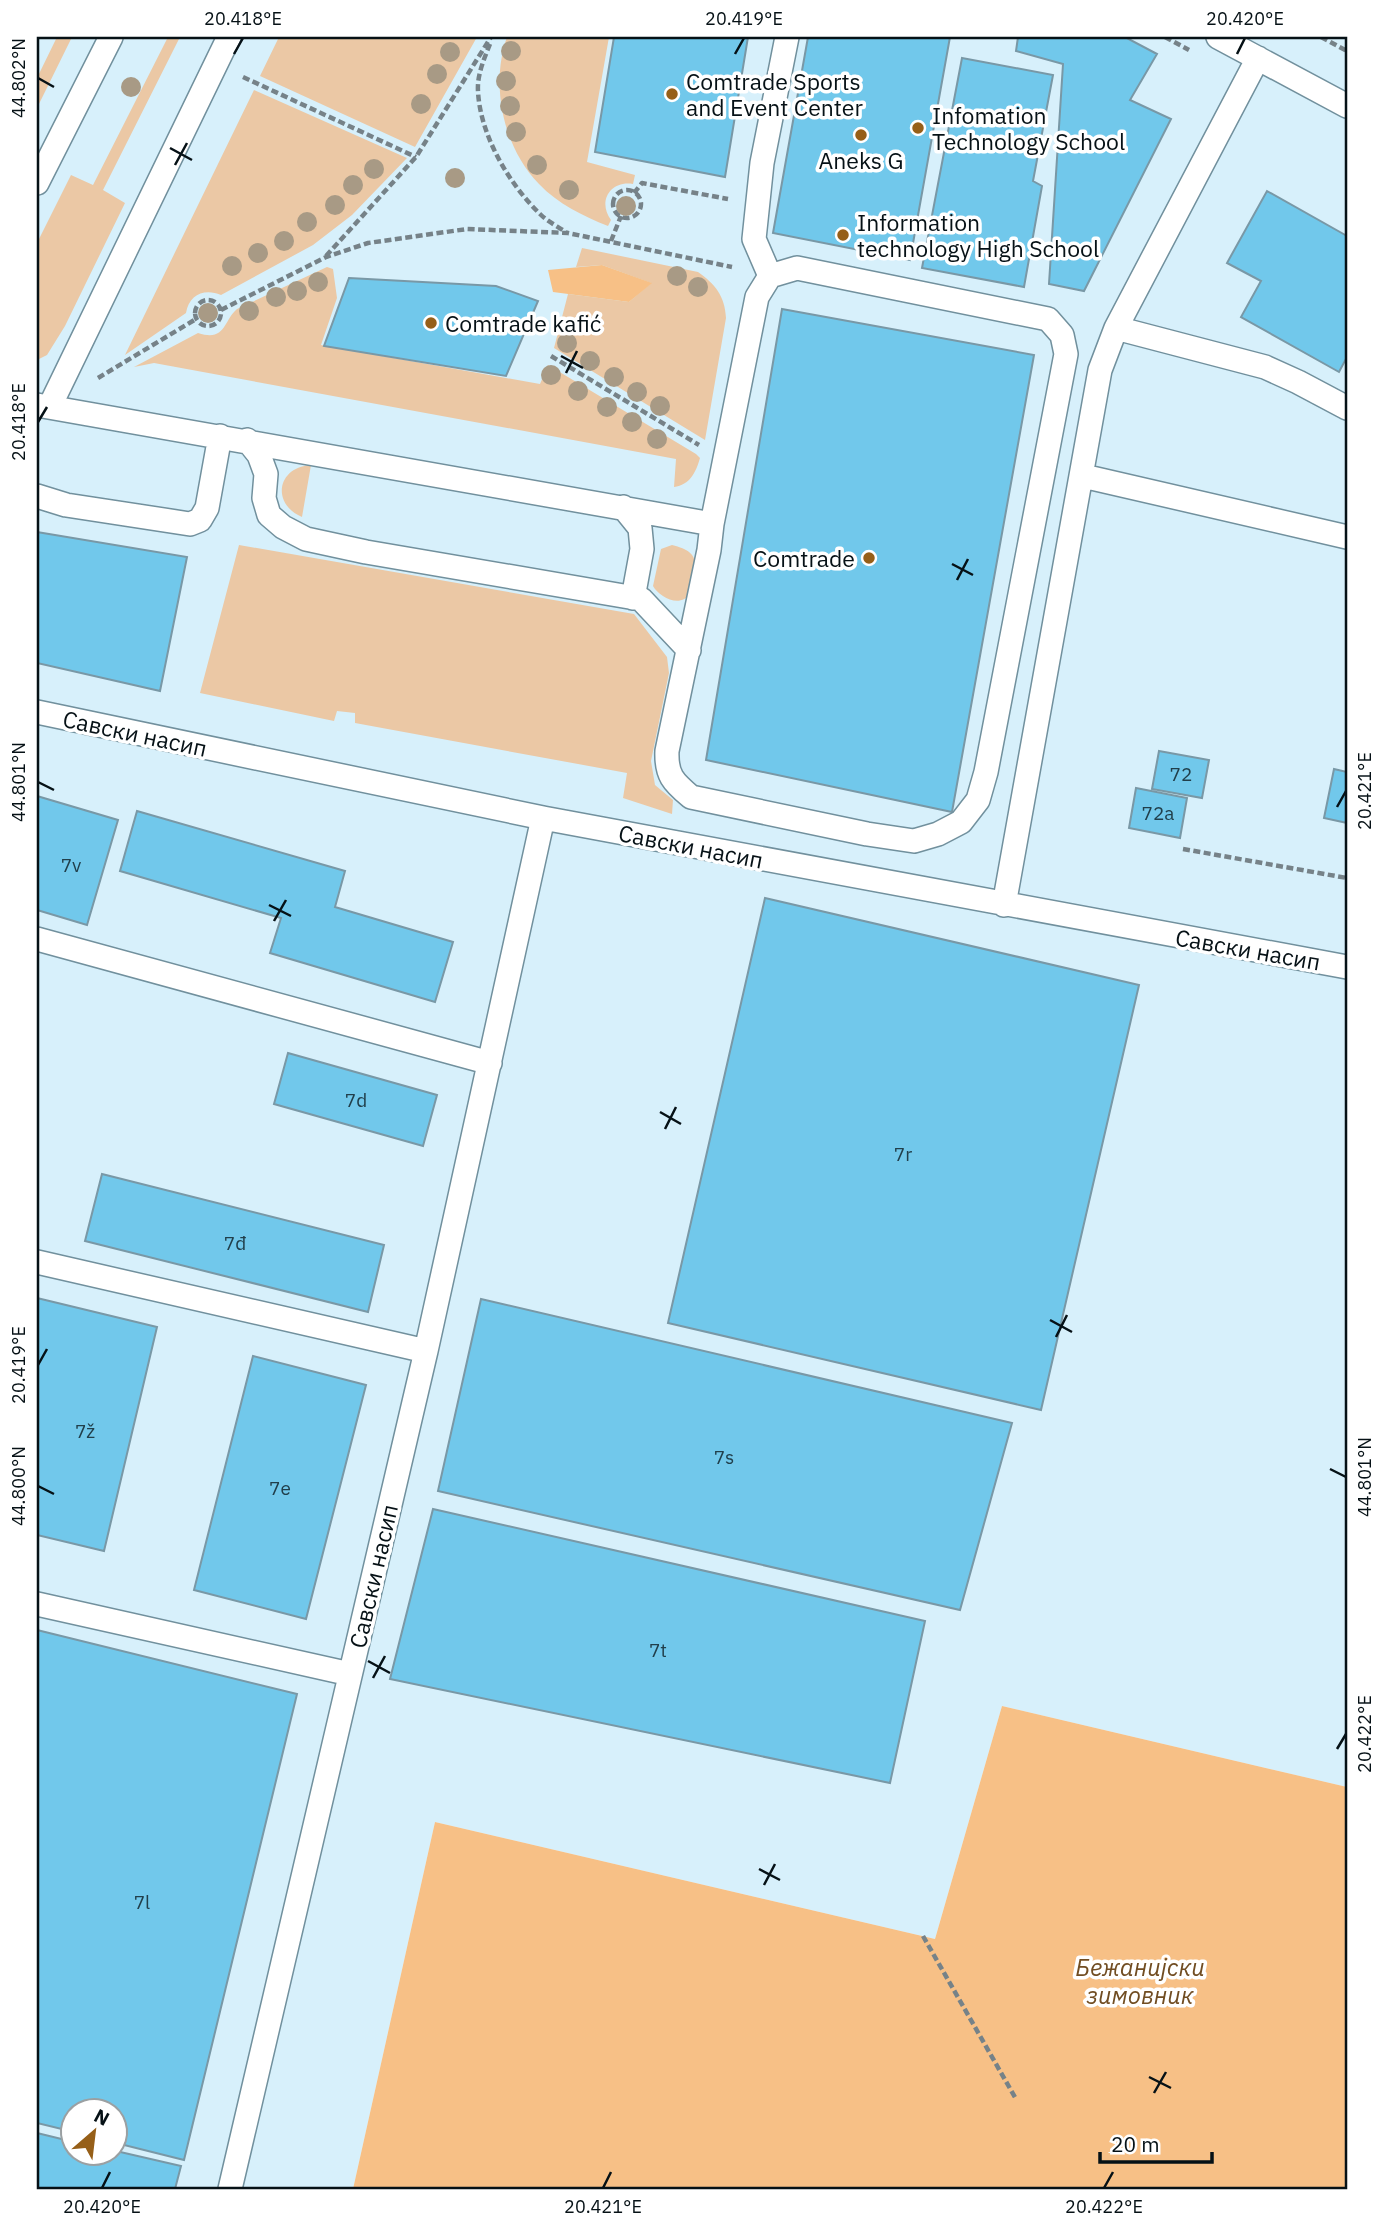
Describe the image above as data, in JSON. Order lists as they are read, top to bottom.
{
  "streets": {
    "lane": ["Савски насип"]
  },
  "water": ["Бежанијски зимовник"],
  "places": [
    "Comtrade Sports and Event Center",
    "Infomation Technology School",
    "Aneks G",
    "Information technology High School",
    "Comtrade kafić",
    "Comtrade"
  ],
  "house_numbers": [
    "72",
    "72a",
    "7v",
    "7d",
    "7r",
    "7đ",
    "7ž",
    "7s",
    "7e",
    "7t",
    "7l"
  ],
  "scale_bar": "20 m",
  "north": "top right",
  "coordinates": [
    "20.418°E",
    "20.419°E",
    "20.420°E",
    "44.802°N",
    "44.801°N",
    "20.421°E",
    "44.800°N",
    "20.422°E"
  ]
}
